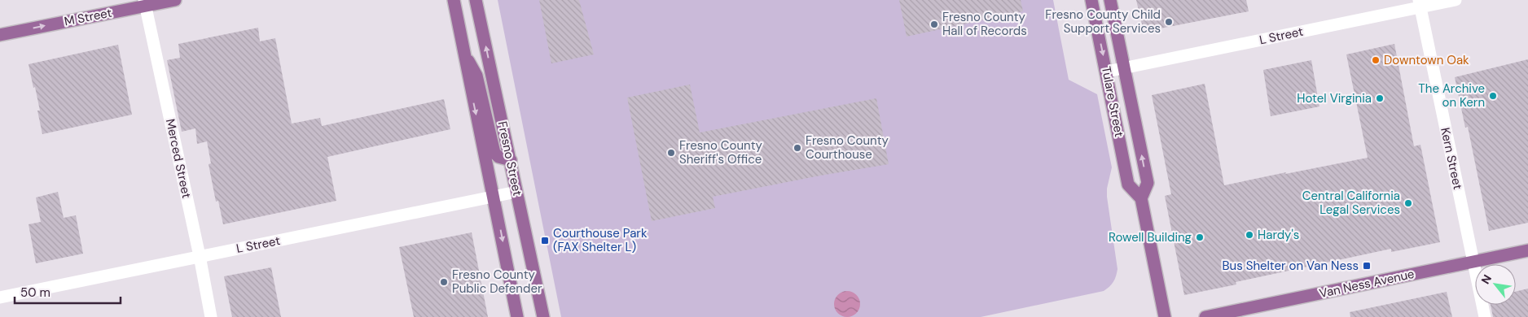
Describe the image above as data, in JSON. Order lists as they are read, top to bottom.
{
  "streets": {
    "main road": [
      "M Street",
      "Tulare Street",
      "Fresno Street",
      "Van Ness Avenue"
    ],
    "street": ["L Street", "Merced Street", "Kern Street"]
  },
  "crossings": [
    ["M Street", "Merced Street"],
    ["L Street", "Tulare Street"],
    ["L Street", "Merced Street"],
    ["L Street", "Fresno Street"],
    ["L Street", "Kern Street"],
    ["Kern Street", "Van Ness Avenue"]
  ],
  "one_way": ["M Street"],
  "places": {
    "other": [
      "Fresno County Child Support Services",
      "Fresno County Hall of Records",
      "Downtown Oak",
      "The Archive on Kern",
      "Hotel Virginia",
      "Fresno County Courthouse",
      "Fresno County Sheriff's Office",
      "Central California Legal Services",
      "Hardy's",
      "Rowell Building",
      "Fresno County Public Defender"
    ],
    "transit": ["Courthouse Park (FAX Shelter L)", "Bus Shelter on Van Ness"]
  },
  "scale_bar": "50 m",
  "north": "top left"
}
